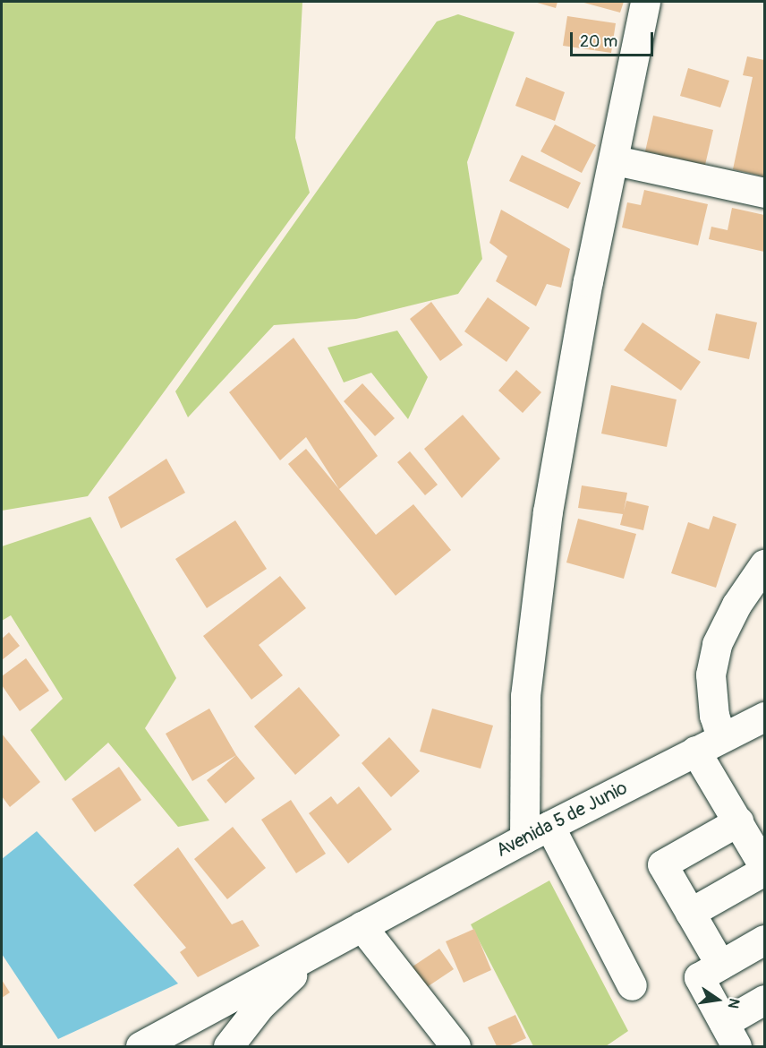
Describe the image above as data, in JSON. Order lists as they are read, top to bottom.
{
  "streets": {
    "street": ["Avenida 5 de Junio"]
  },
  "scale_bar": "20 m",
  "north": "right"
}
